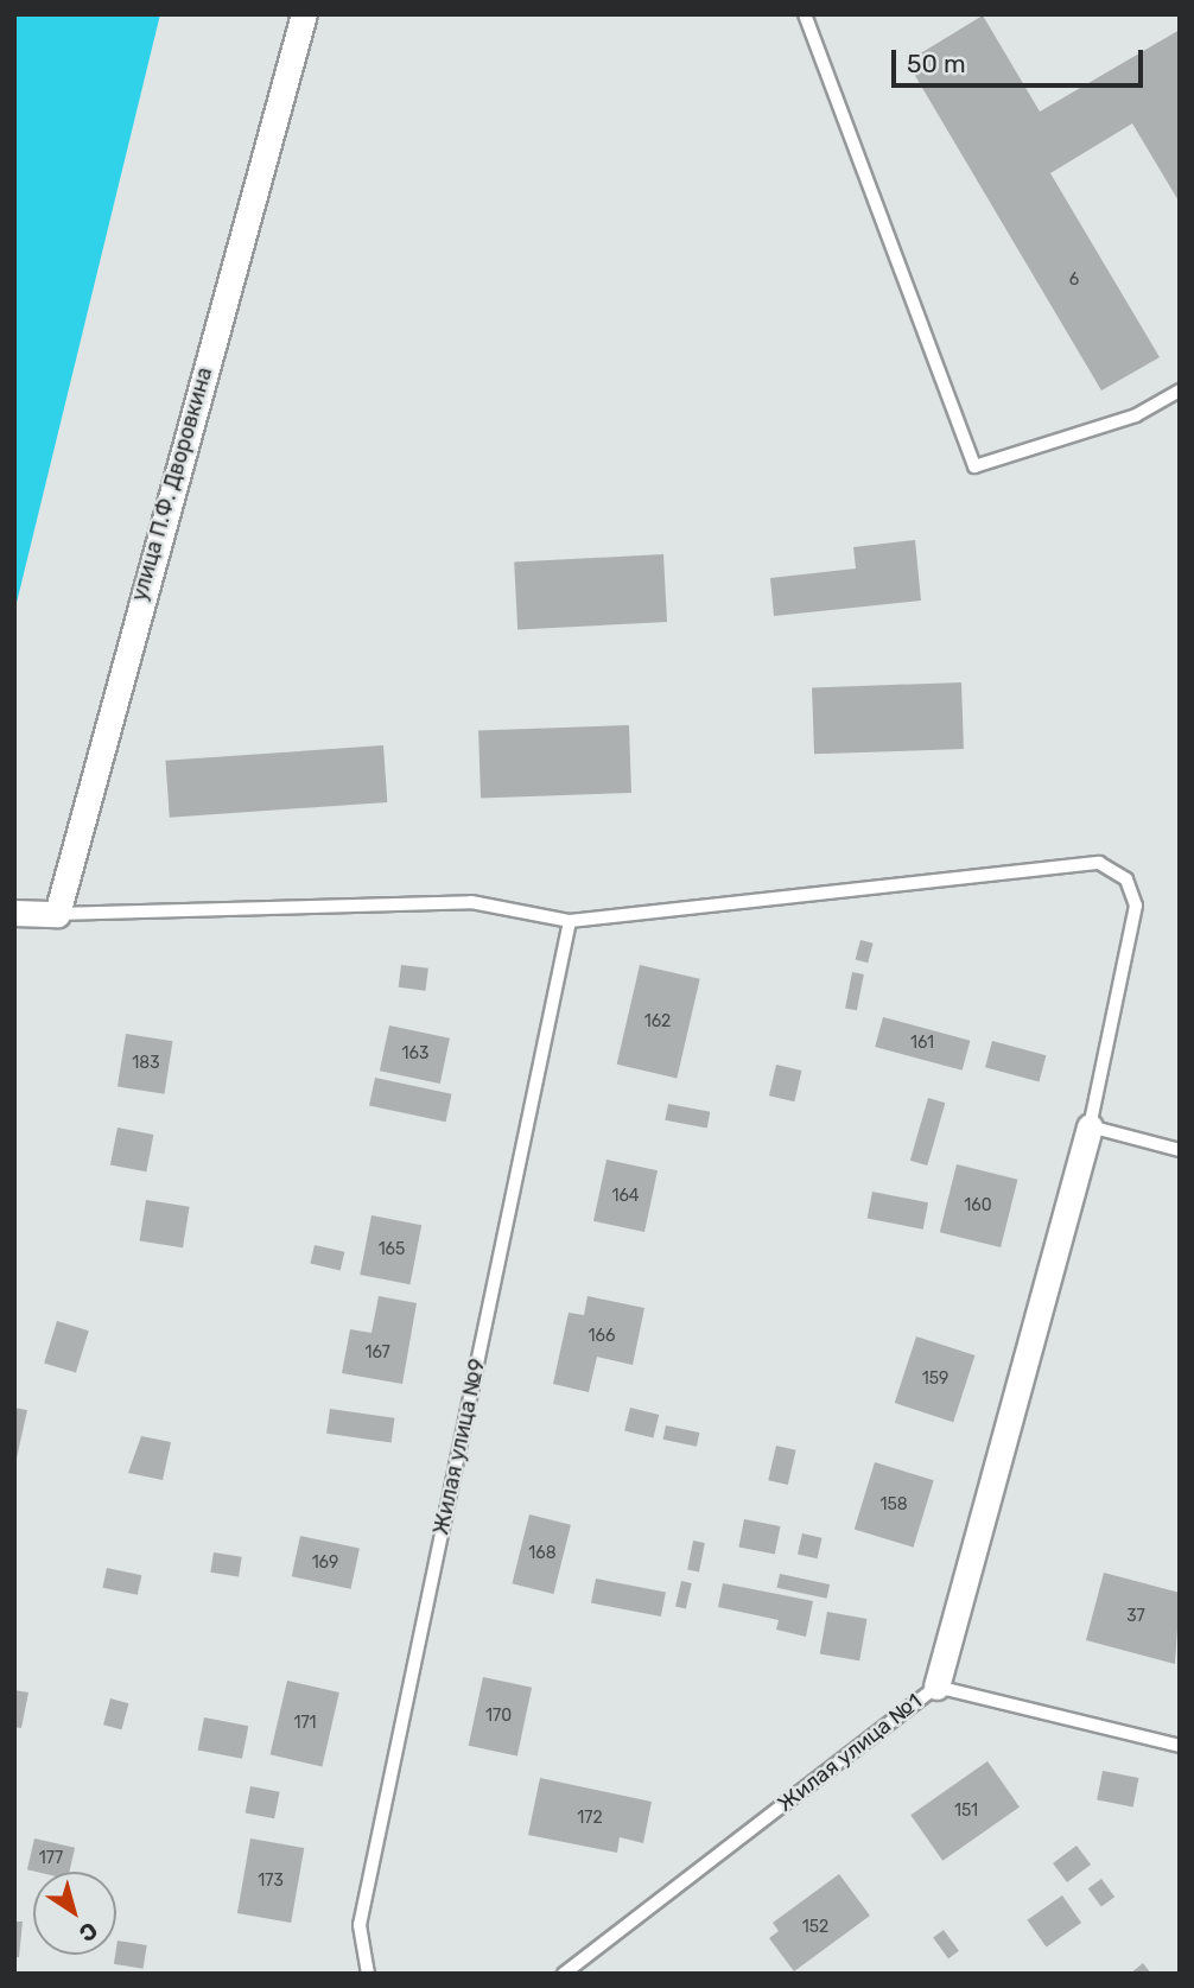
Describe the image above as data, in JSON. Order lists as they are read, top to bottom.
{
  "streets": {
    "street": ["улица П.Ф. Дворовкина"],
    "lane": ["Жилая улица №9", "Жилая улица №1"]
  },
  "house_numbers": [
    "6",
    "162",
    "161",
    "163",
    "183",
    "164",
    "160",
    "165",
    "166",
    "167",
    "159",
    "158",
    "168",
    "169",
    "37",
    "170",
    "171",
    "151",
    "172",
    "177",
    "173",
    "152"
  ],
  "scale_bar": "50 m",
  "north": "bottom right"
}
